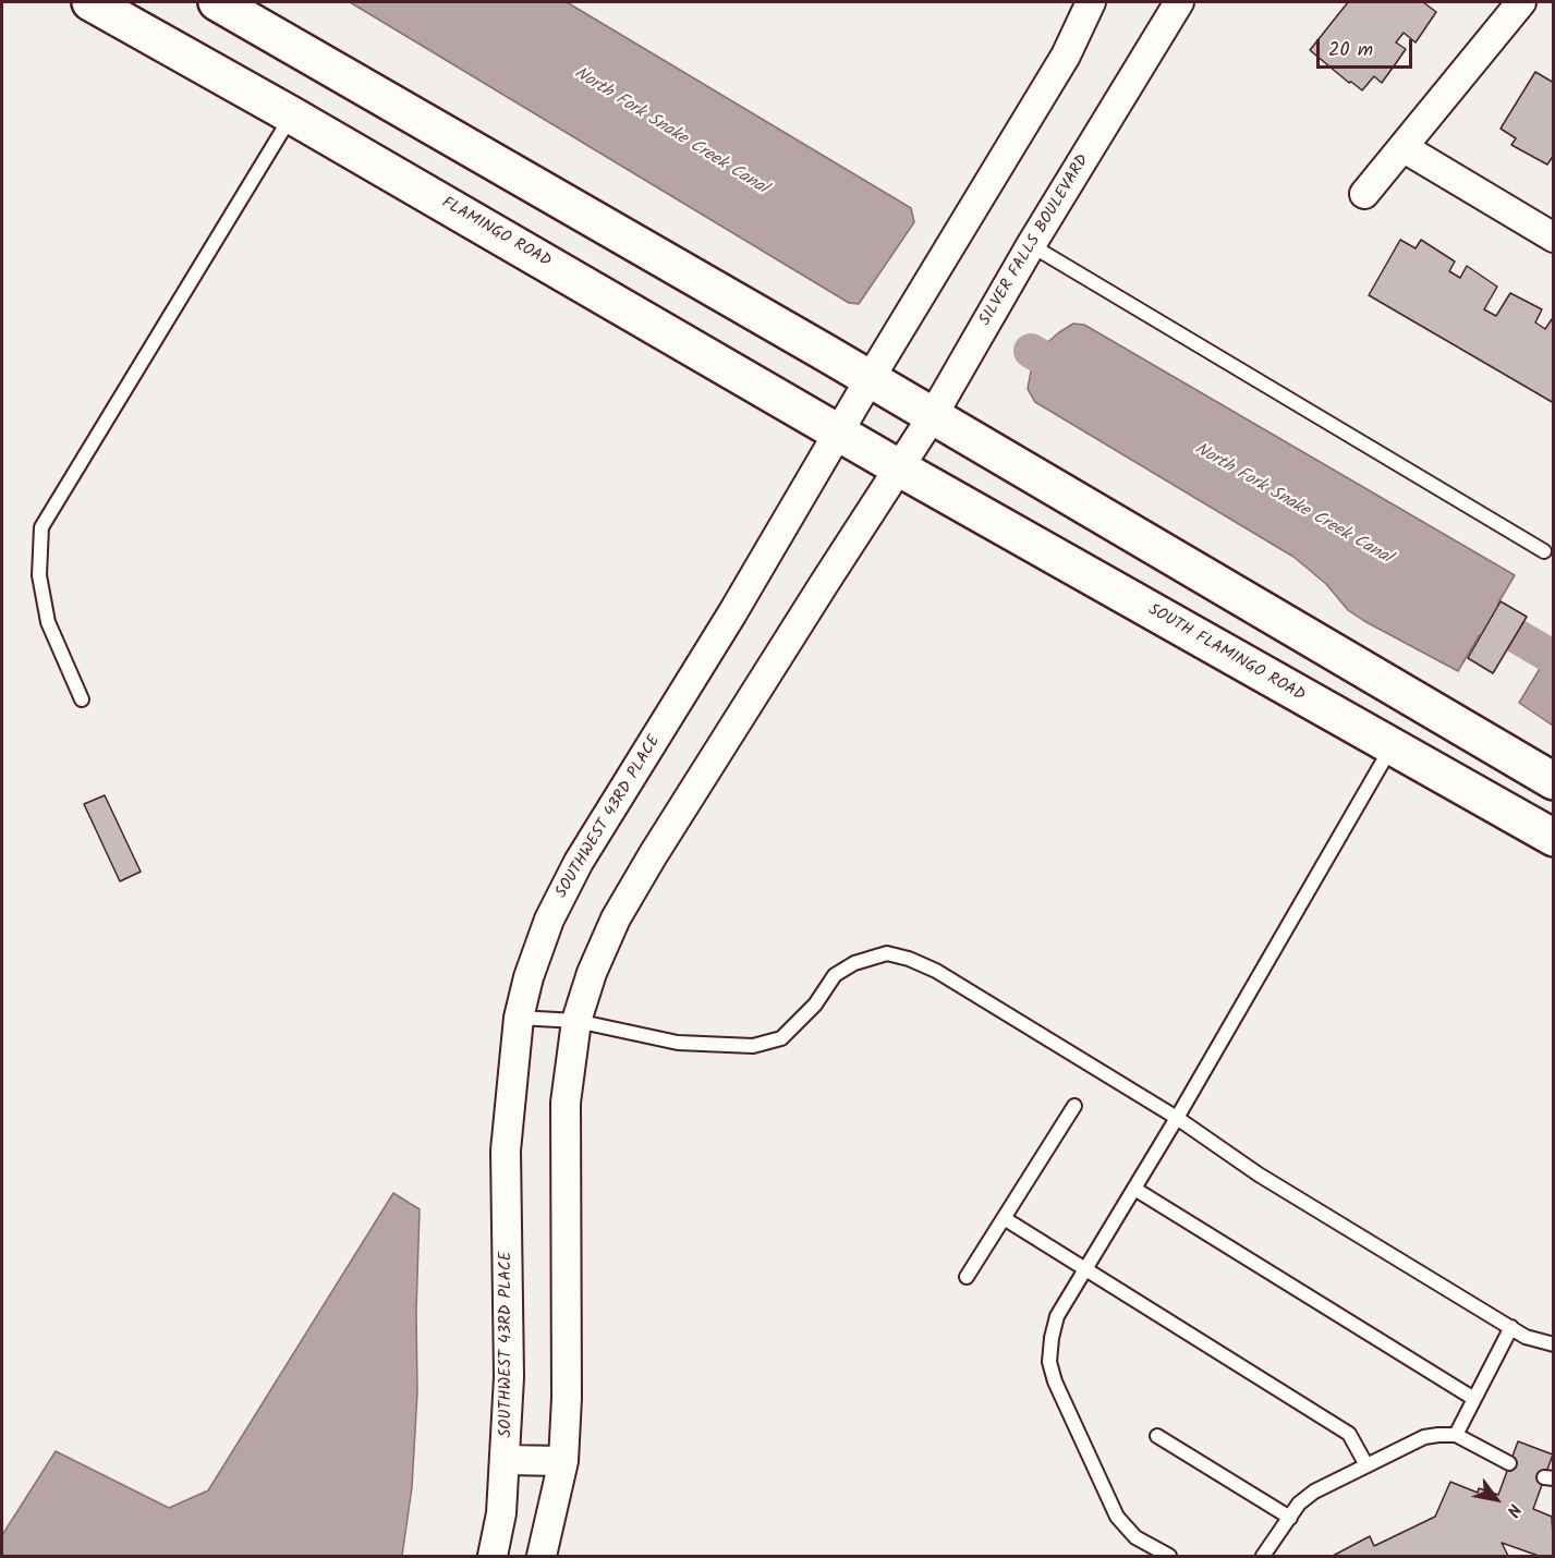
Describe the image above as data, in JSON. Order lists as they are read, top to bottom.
{
  "streets": {
    "main road": ["FLAMINGO ROAD", "SOUTH FLAMINGO ROAD"],
    "street": ["SILVER FALLS BOULEVARD", "SOUTHWEST 43RD PLACE"]
  },
  "crossings": [
    ["FLAMINGO ROAD", "SILVER FALLS BOULEVARD"],
    ["FLAMINGO ROAD", "SOUTH FLAMINGO ROAD"],
    ["FLAMINGO ROAD", "SOUTHWEST 43RD PLACE"],
    ["SILVER FALLS BOULEVARD", "SOUTH FLAMINGO ROAD"]
  ],
  "water": ["North Fork Snake Creek Canal"],
  "scale_bar": "20 m",
  "north": "bottom right"
}
